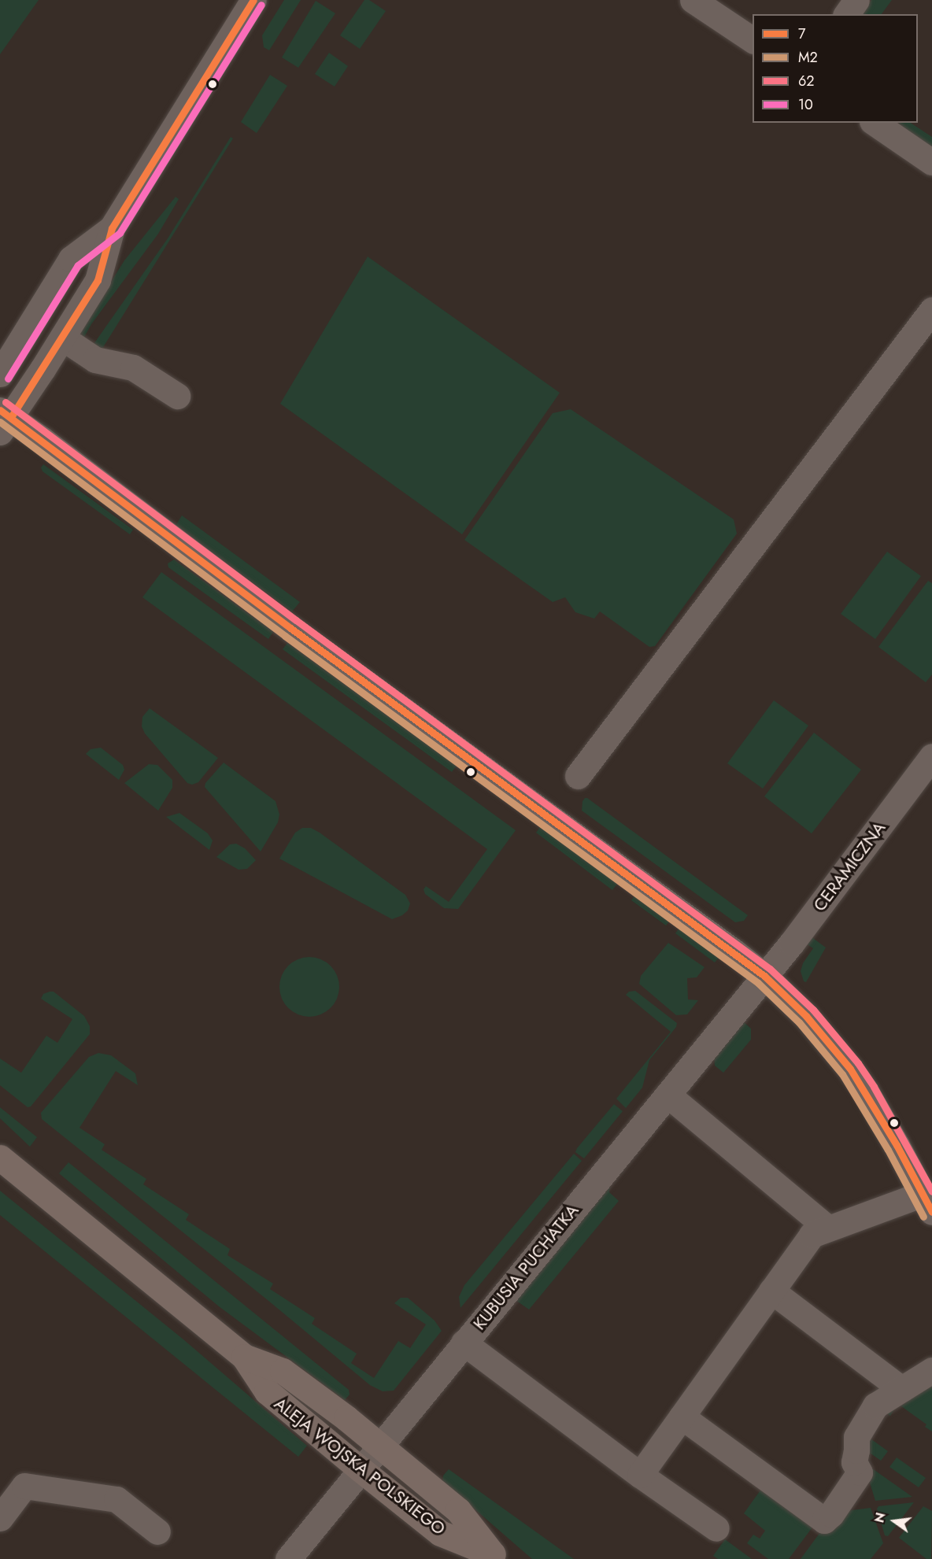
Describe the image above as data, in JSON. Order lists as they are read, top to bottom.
{
  "streets": {
    "main road": ["ALEJA WOJSKA POLSKIEGO"],
    "street": ["CERAMICZNA", "KUBUSIA PUCHATKA"]
  },
  "crossings": [
    ["CERAMICZNA", "KUBUSIA PUCHATKA"],
    ["KUBUSIA PUCHATKA", "ALEJA WOJSKA POLSKIEGO"]
  ],
  "lines": [
    "transit line 7",
    "transit line 10",
    "transit line 62",
    "transit line M2"
  ],
  "legend": [
    "7",
    "M2",
    "62",
    "10"
  ],
  "north": "left"
}
